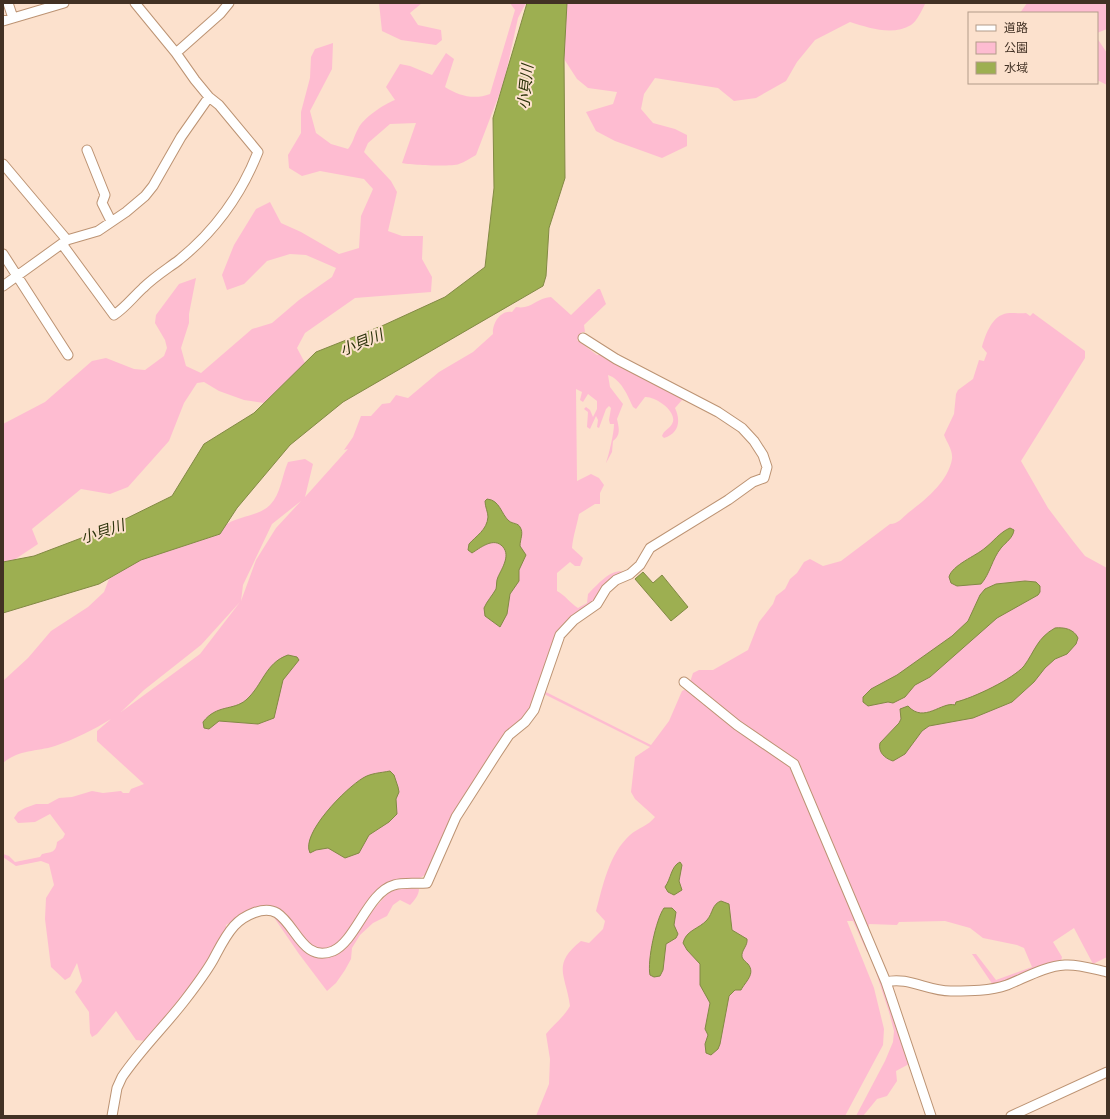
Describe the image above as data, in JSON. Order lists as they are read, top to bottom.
{
  "water": ["小貝川"],
  "legend": ["道路", "公園", "水域"]
}
